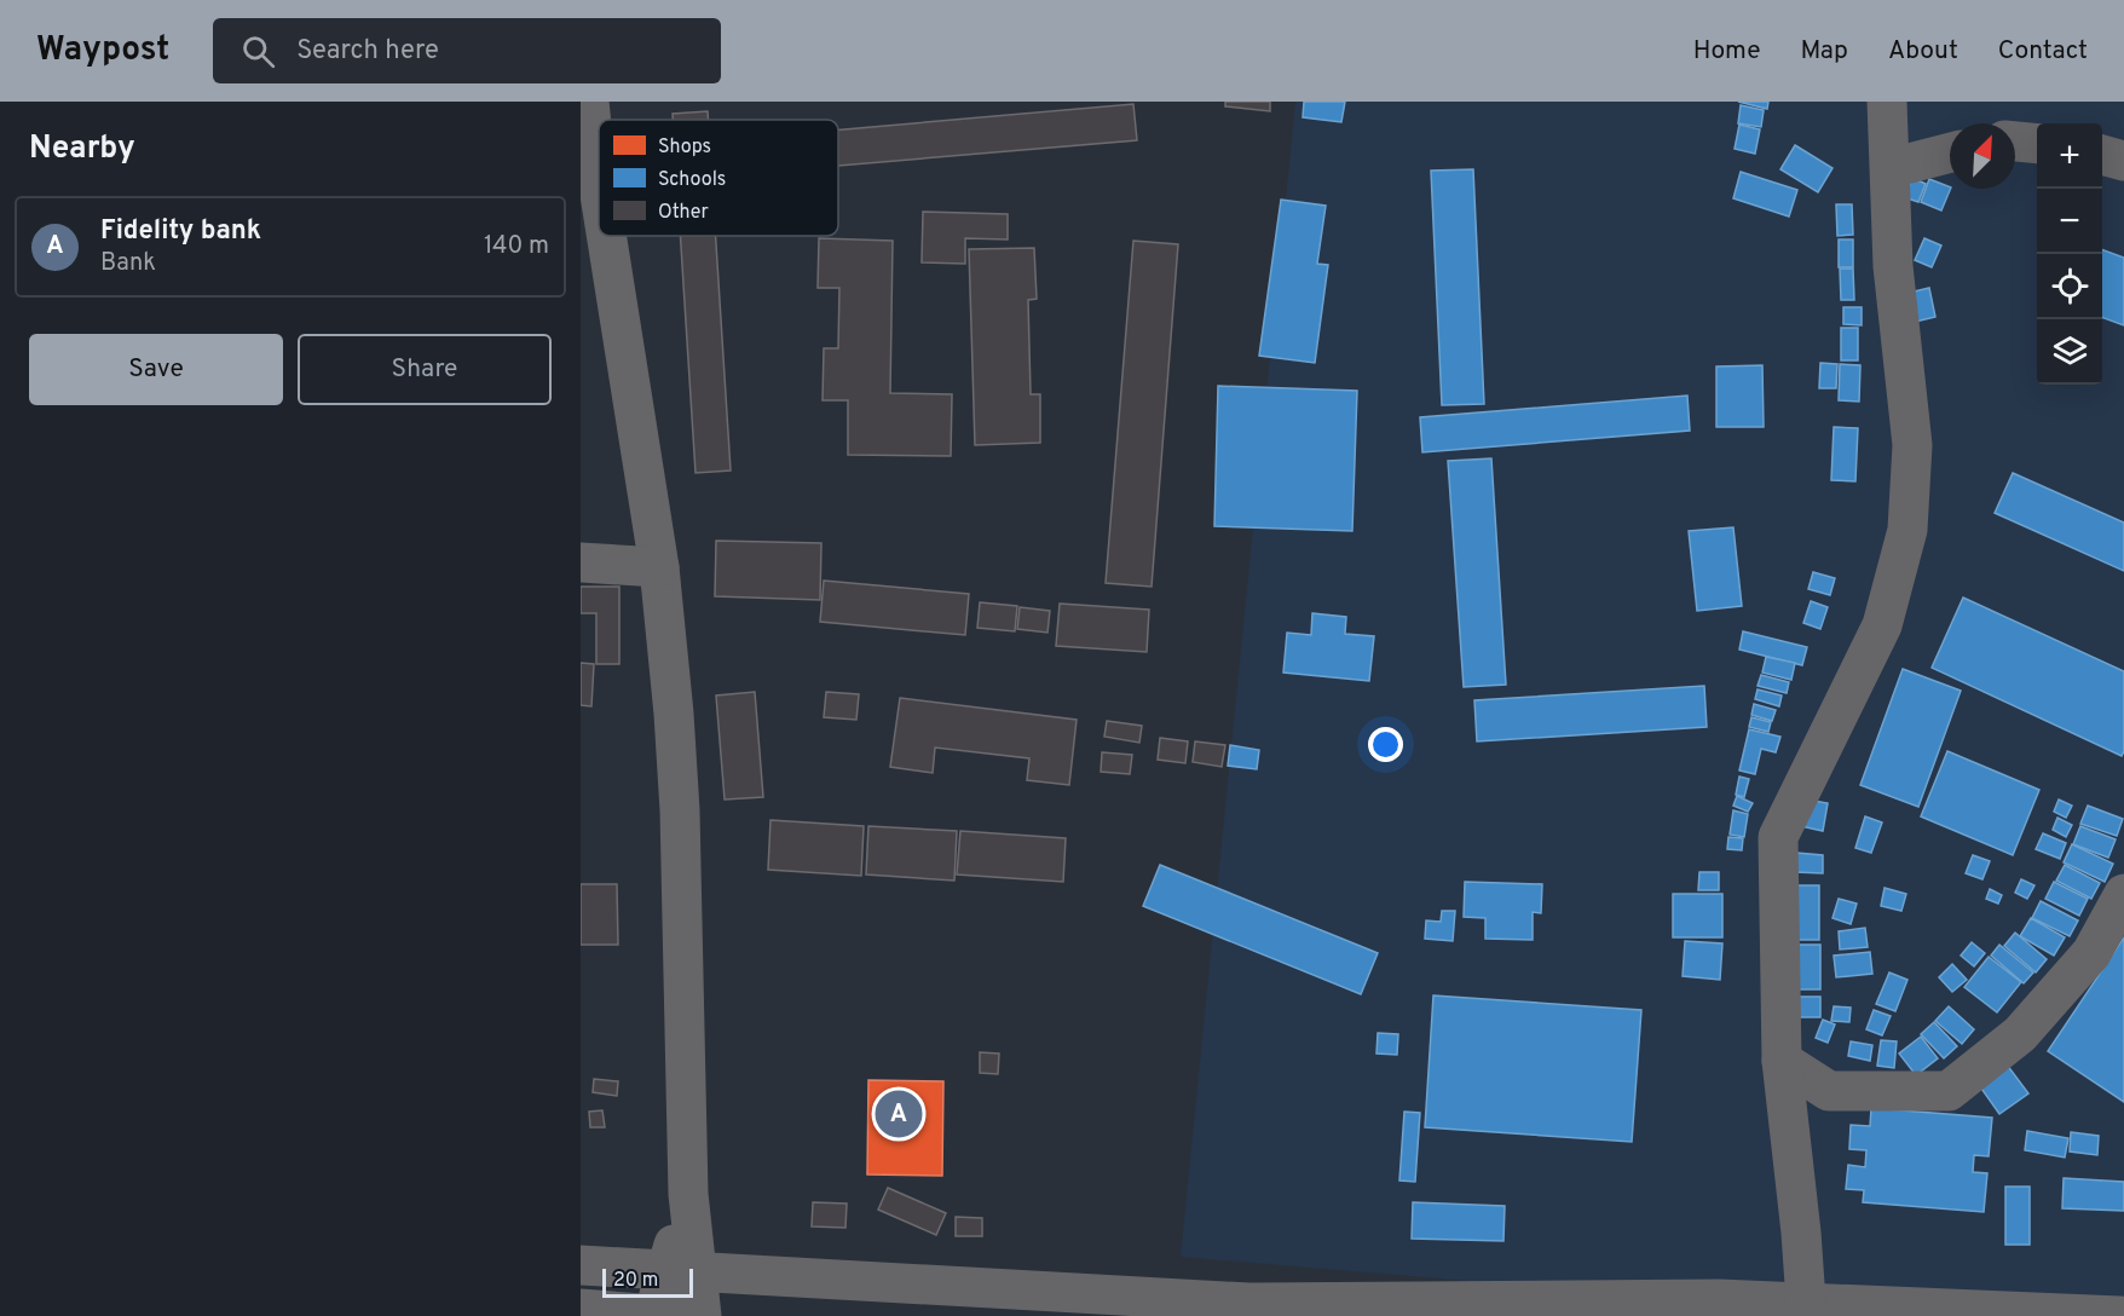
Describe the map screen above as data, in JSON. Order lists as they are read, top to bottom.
{
  "legend": ["Shops", "Schools", "Other"],
  "scale_bar": "20 m",
  "north": "top right",
  "page": {
    "header": "Waypost",
    "search": "Search here",
    "nav": [
      "Home",
      "Map",
      "About",
      "Contact"
    ],
    "heading": "Nearby",
    "map_buttons": ["+", "−"],
    "list": [
      {
        "mark": "A",
        "name": "Fidelity bank",
        "note": "Bank",
        "value": "140 m"
      }
    ],
    "buttons": ["Save", "Share"],
    "pins": "A",
    "scale": "20 m"
  }
}
